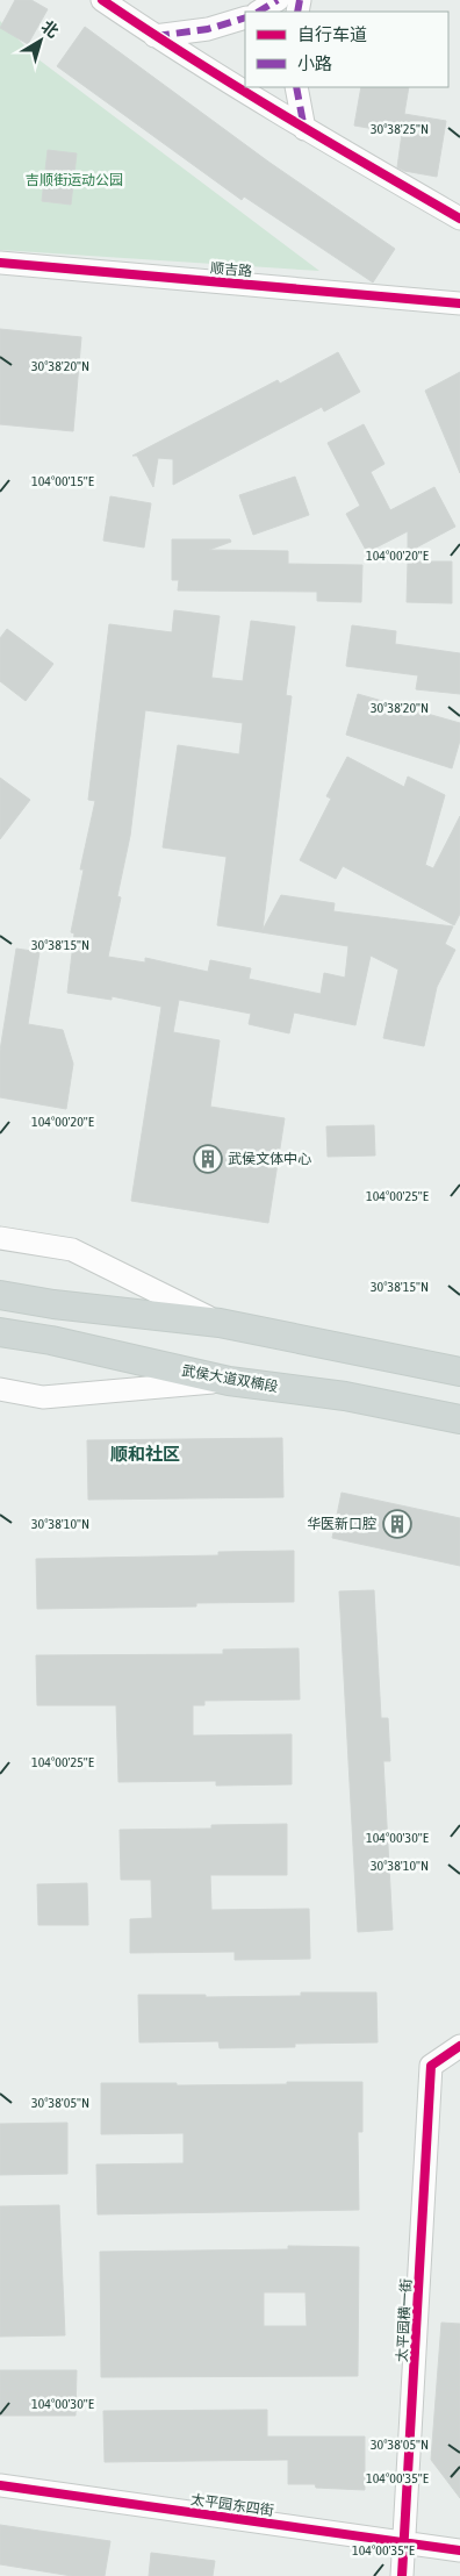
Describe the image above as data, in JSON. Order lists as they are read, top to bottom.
{
  "streets": {
    "main road": ["武侯大道双楠段"],
    "street": ["顺吉路", "太平园横一街", "太平园东四街"]
  },
  "crossings": [
    ["太平园横一街", "太平园东四街"]
  ],
  "districts": ["顺和社区"],
  "parks": ["吉顺街运动公园"],
  "places": {
    "building": ["武侯文体中心", "华医新口腔"]
  },
  "legend": ["自行车道", "小路"],
  "north": "top right",
  "coordinates": [
    "30°38'25\"N",
    "30°38'20\"N",
    "104°00'15\"E",
    "104°00'20\"E",
    "30°38'15\"N",
    "104°00'25\"E",
    "30°38'10\"N",
    "104°00'30\"E",
    "30°38'05\"N",
    "104°00'35\"E"
  ]
}
